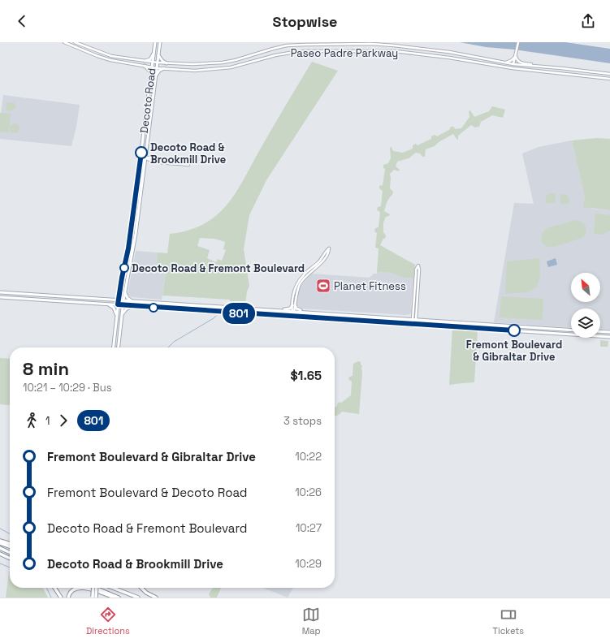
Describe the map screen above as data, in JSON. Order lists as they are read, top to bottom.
{
  "streets": {
    "main road": ["Paseo Padre Parkway", "Decoto Road"]
  },
  "crossings": [
    ["Paseo Padre Parkway", "Decoto Road"]
  ],
  "places": {
    "other": ["Decoto Road & Brookmill Drive", "Decoto Road & Fremont Boulevard", "Fremont Boulevard & Gibraltar Drive"],
    "sports": ["Planet Fitness"]
  },
  "lines": ["bus line 801"],
  "north": "top left",
  "page": {
    "header": "Stopwise",
    "on_map": "801",
    "heading": ["8 min", "10:21 – 10:29 · Bus", "$1.65"],
    "legs": ["1", "801", "3 stops"],
    "list": [
      {
        "name": "Fremont Boulevard & Gibraltar Drive",
        "value": "10:22"
      },
      {
        "name": "Fremont Boulevard & Decoto Road",
        "value": "10:26"
      },
      {
        "name": "Decoto Road & Fremont Boulevard",
        "value": "10:27"
      },
      {
        "name": "Decoto Road & Brookmill Drive",
        "value": "10:29"
      }
    ],
    "tabs": ["Directions", "Map", "Tickets"]
  }
}
